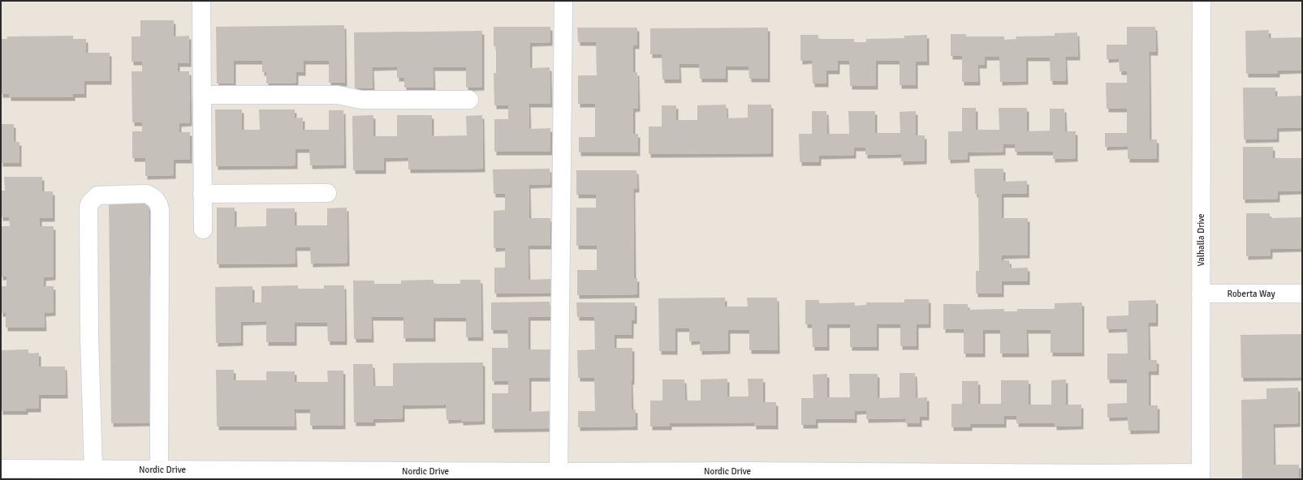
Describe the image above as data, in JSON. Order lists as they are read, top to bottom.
{
  "streets": {
    "street": ["Valhalla Drive", "Roberta Way", "Nordic Drive"]
  },
  "crossings": [
    ["Valhalla Drive", "Roberta Way"],
    ["Valhalla Drive", "Nordic Drive"]
  ]
}
